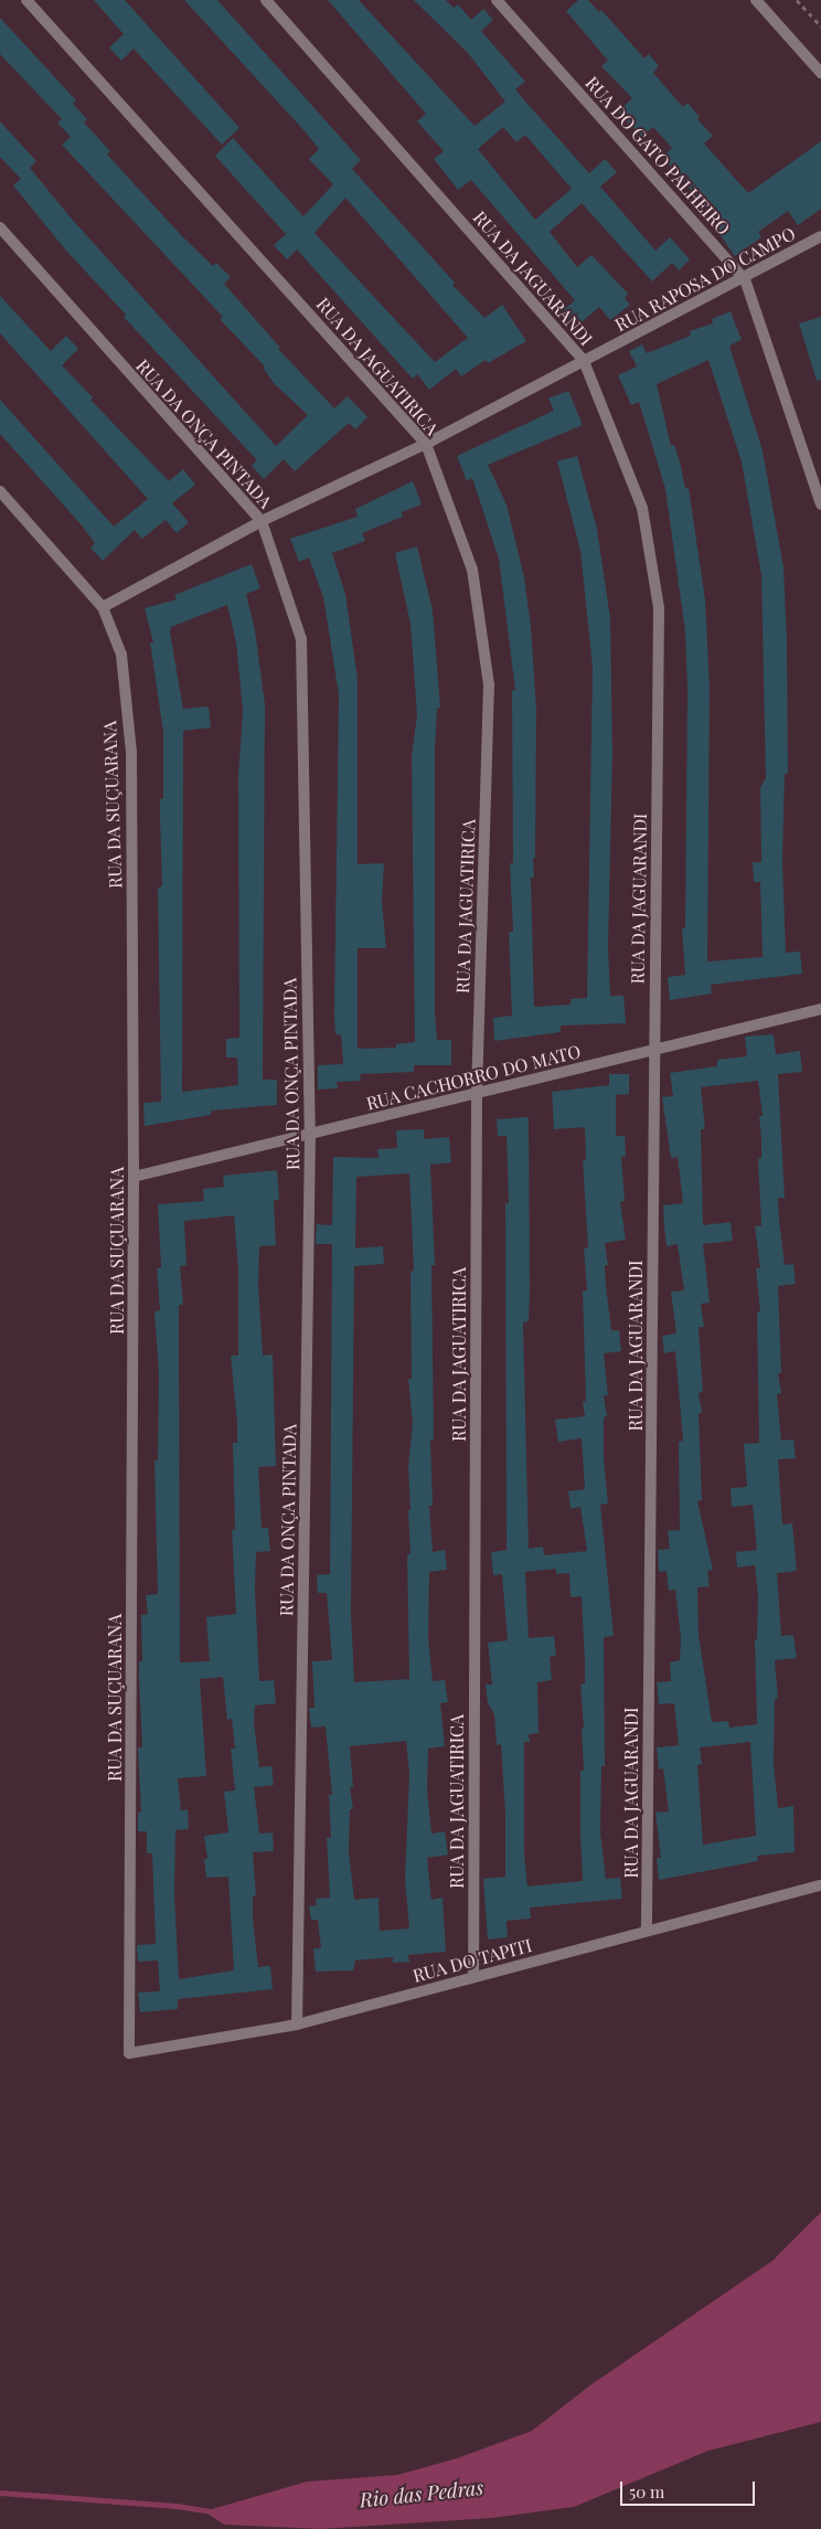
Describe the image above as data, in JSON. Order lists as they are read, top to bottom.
{
  "streets": {
    "street": [
      "RUA DO GATO PALHEIRO",
      "RUA DA JAGUARANDI",
      "RUA RAPOSA DO CAMPO",
      "RUA DA JAGUATIRICA",
      "RUA DA ONÇA PINTADA",
      "RUA DA SUÇUARANA",
      "RUA CACHORRO DO MATO",
      "RUA DO TAPITI"
    ]
  },
  "crossings": [
    ["RUA DO GATO PALHEIRO", "RUA RAPOSA DO CAMPO"],
    ["RUA DA JAGUARANDI", "RUA RAPOSA DO CAMPO"],
    ["RUA DA JAGUARANDI", "RUA CACHORRO DO MATO"],
    ["RUA DA JAGUARANDI", "RUA DO TAPITI"],
    ["RUA RAPOSA DO CAMPO", "RUA DA JAGUATIRICA"],
    ["RUA RAPOSA DO CAMPO", "RUA DA ONÇA PINTADA"],
    ["RUA RAPOSA DO CAMPO", "RUA DA SUÇUARANA"],
    ["RUA DA JAGUATIRICA", "RUA CACHORRO DO MATO"],
    ["RUA DA JAGUATIRICA", "RUA DO TAPITI"],
    ["RUA DA ONÇA PINTADA", "RUA CACHORRO DO MATO"],
    ["RUA DA ONÇA PINTADA", "RUA DO TAPITI"],
    ["RUA DA SUÇUARANA", "RUA CACHORRO DO MATO"],
    ["RUA DA SUÇUARANA", "RUA DO TAPITI"]
  ],
  "water": ["Rio das Pedras"],
  "scale_bar": "50 m"
}
